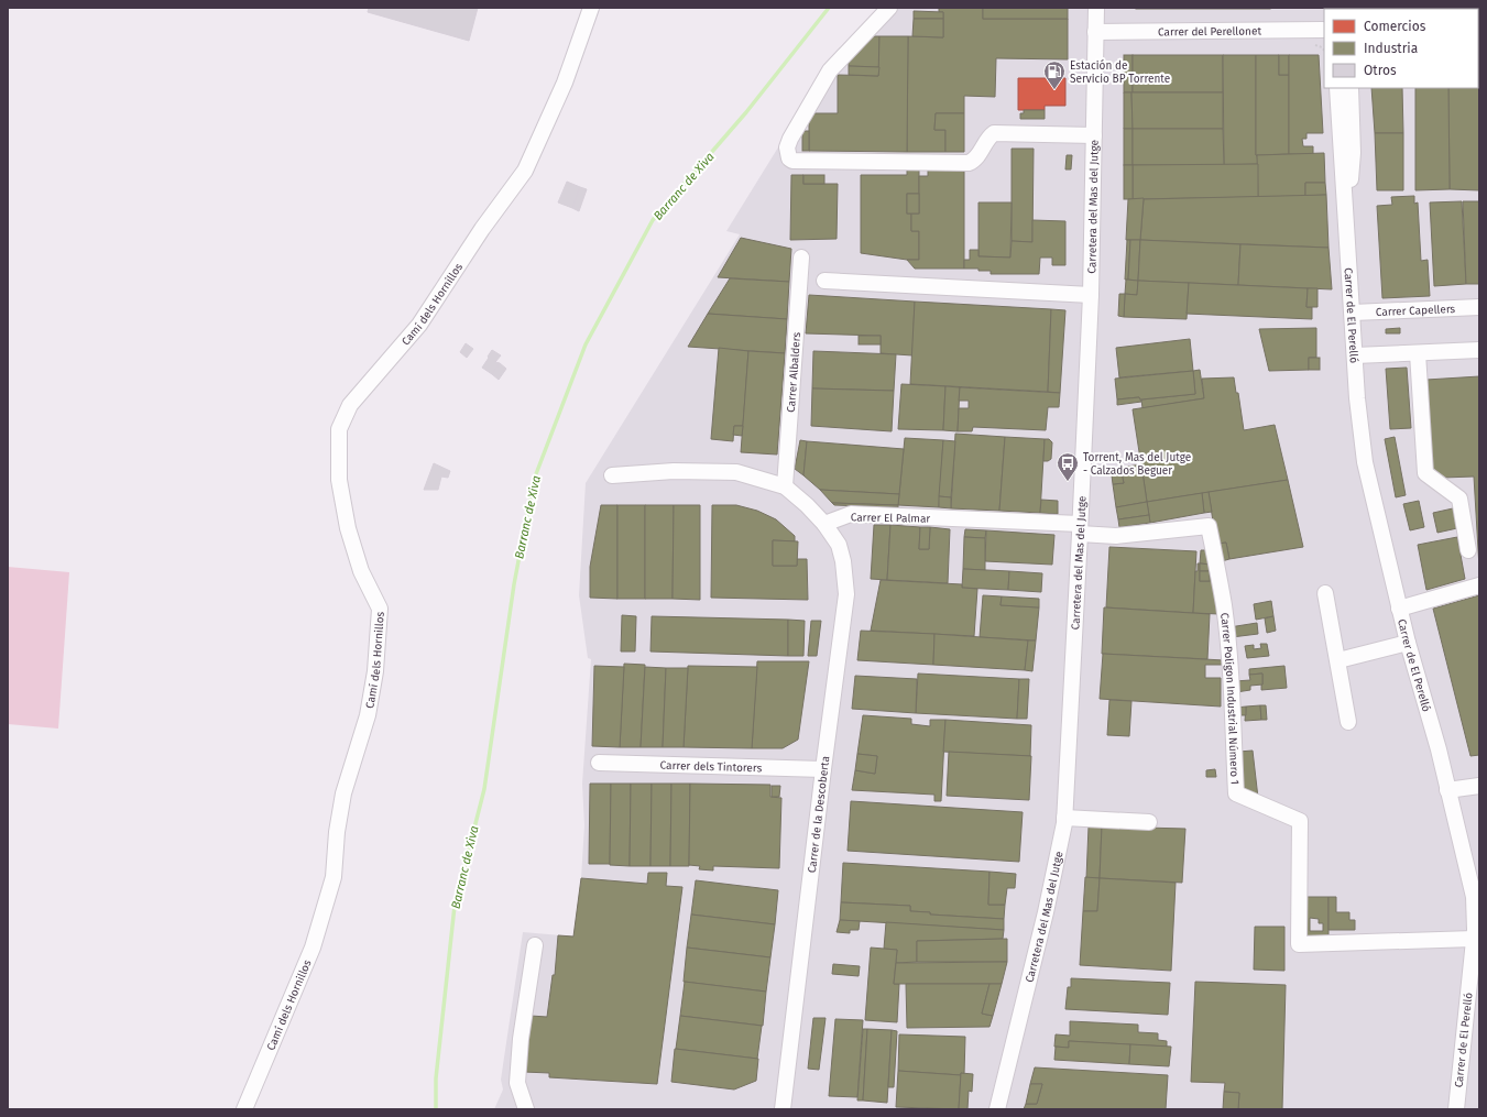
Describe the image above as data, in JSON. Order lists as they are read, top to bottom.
{
  "streets": {
    "street": [
      "Carrer del Perellonet",
      "Carretera del Mas del Jutge",
      "Camí dels Hornillos",
      "Carrer Capellers",
      "Carrer de El Perelló",
      "Carrer Albalders",
      "Carrer El Palmar",
      "Carrer Polígon Industrial Número 1",
      "Carrer dels Tintorers",
      "Carrer de la Descoberta"
    ]
  },
  "crossings": [
    ["Carrer del Perellonet", "Carretera del Mas del Jutge"],
    ["Carretera del Mas del Jutge", "Carrer El Palmar"],
    ["Carretera del Mas del Jutge", "Carrer Polígon Industrial Número 1"],
    ["Carrer Capellers", "Carrer de El Perelló"],
    ["Carrer de El Perelló", "Carrer Polígon Industrial Número 1"],
    ["Carrer El Palmar", "Carrer Polígon Industrial Número 1"],
    ["Carrer El Palmar", "Carrer de la Descoberta"],
    ["Carrer dels Tintorers", "Carrer de la Descoberta"]
  ],
  "water": ["Barranc de Xiva"],
  "places": {
    "fuel station": ["Estación de Servicio BP Torrente"],
    "bus stop": ["Torrent, Mas del Jutge - Calzados Beguer"]
  },
  "legend": ["Comercios", "Industria", "Otros"]
}
